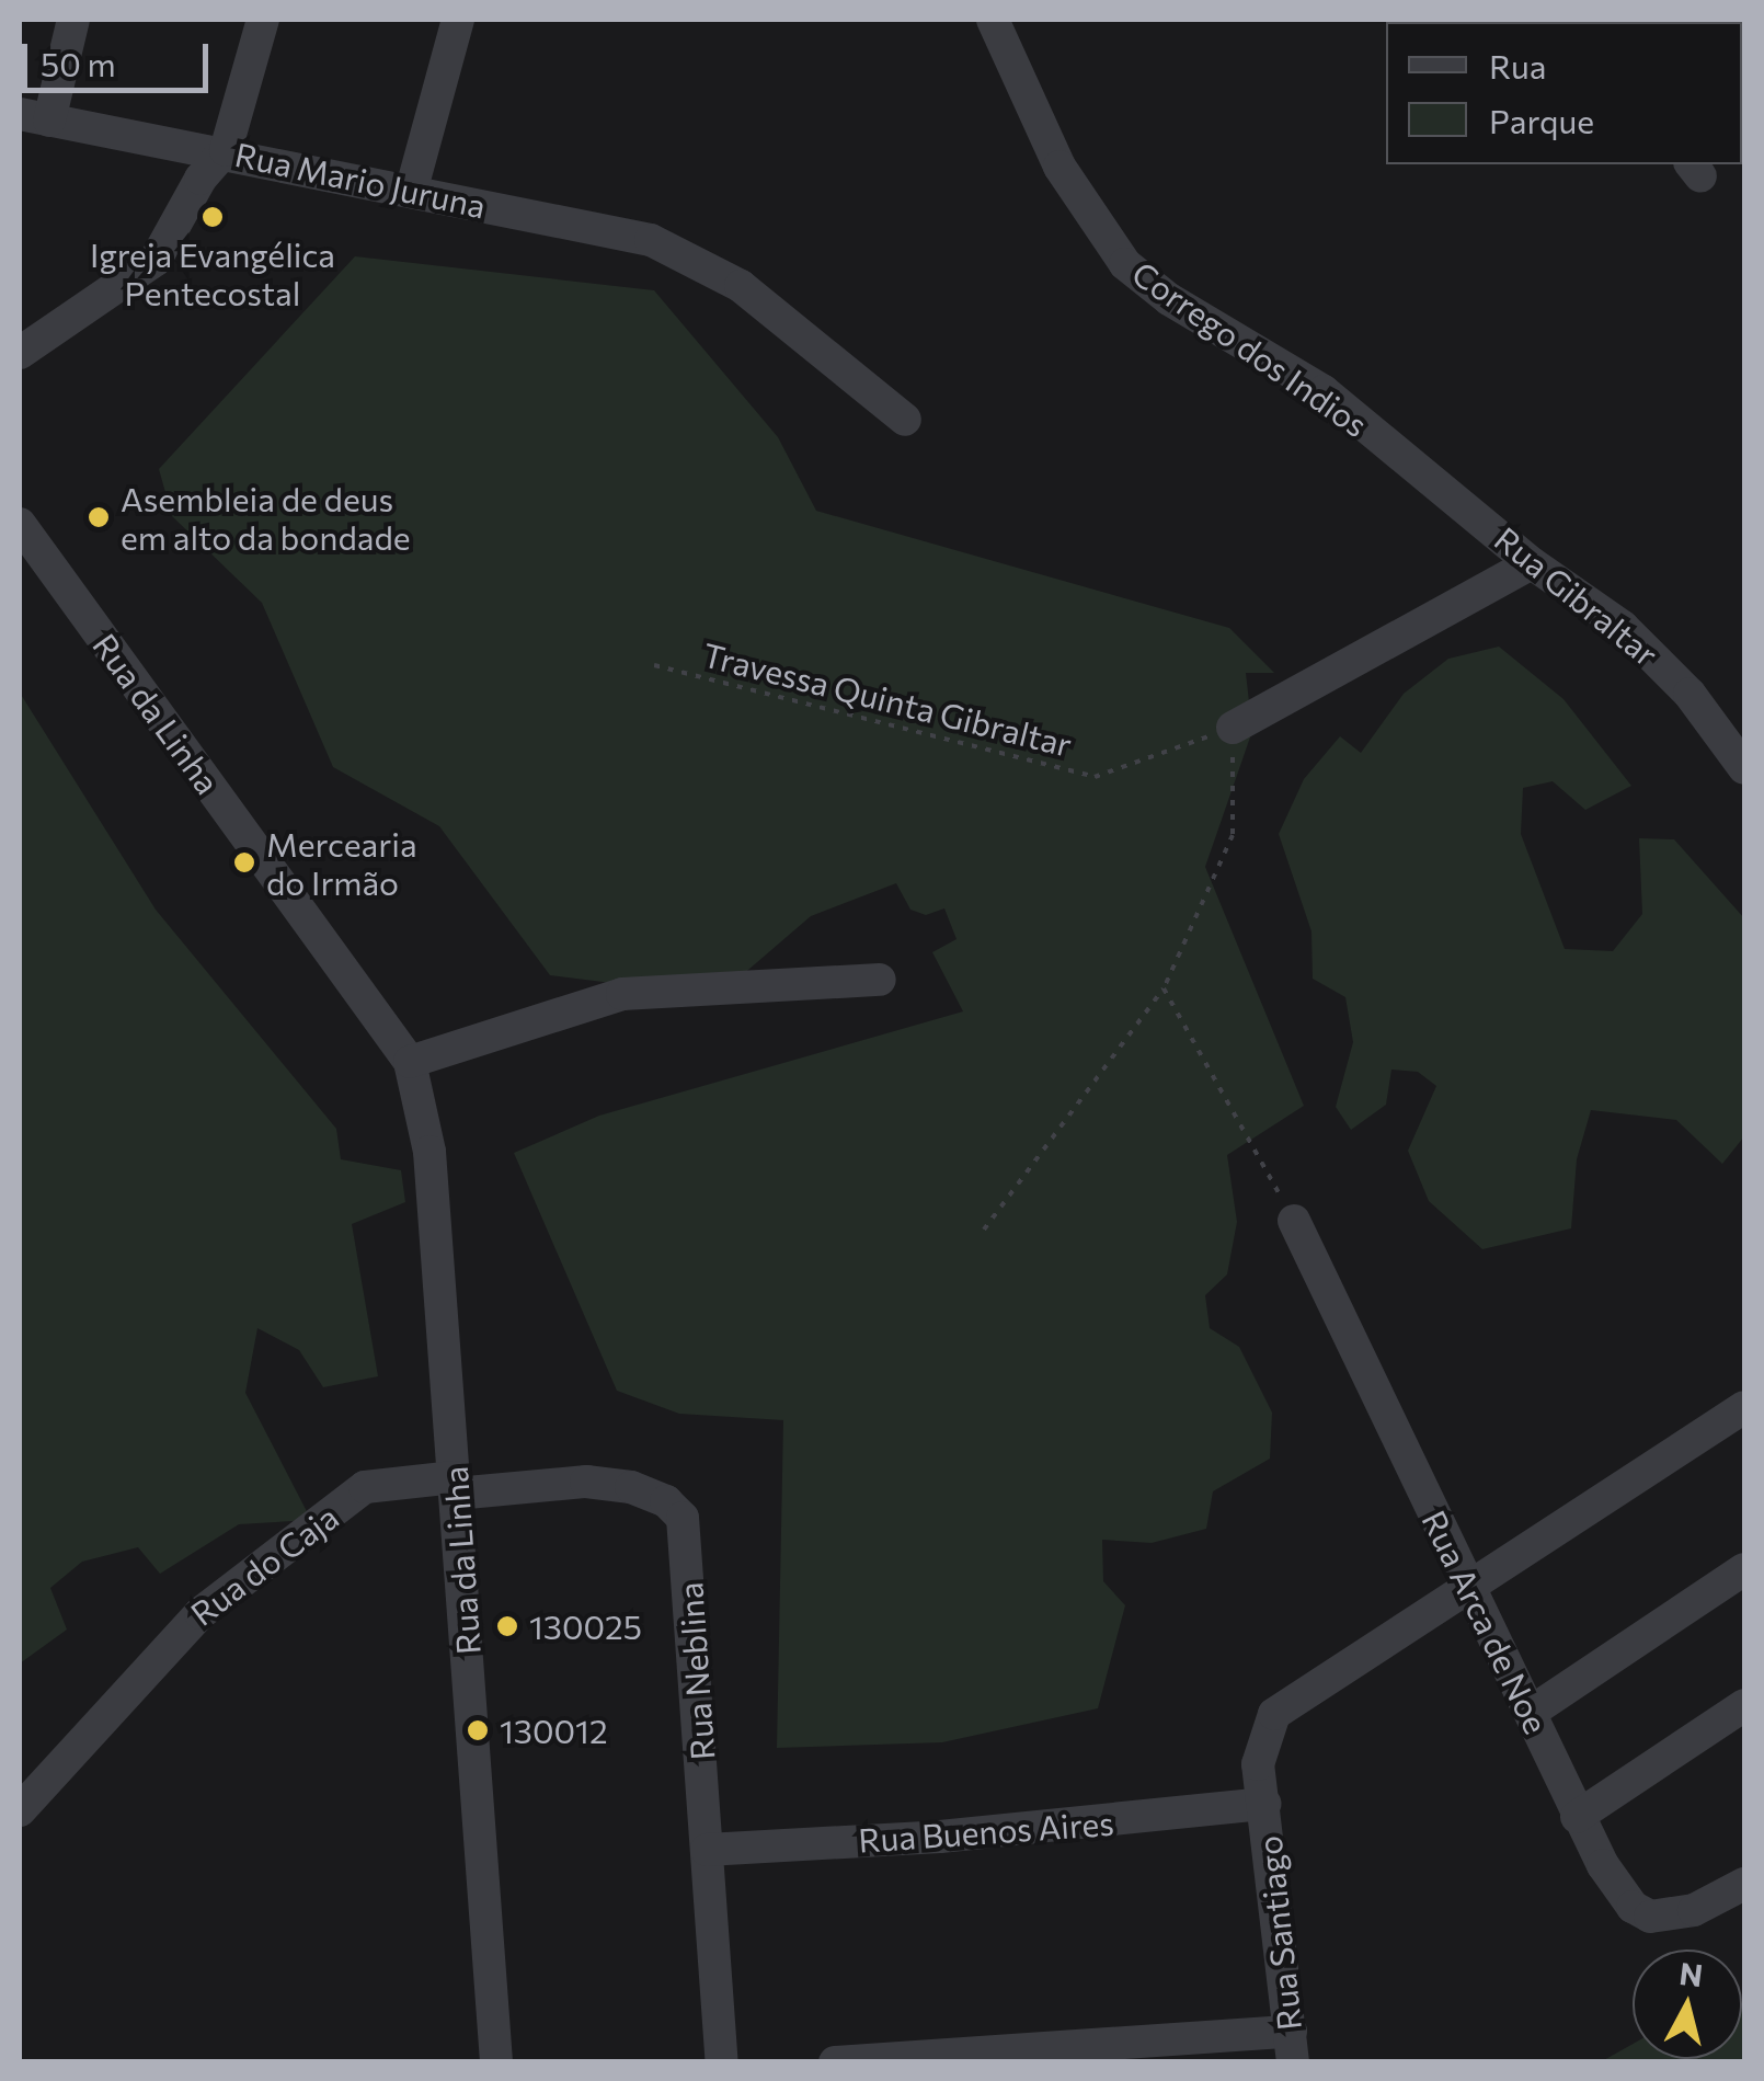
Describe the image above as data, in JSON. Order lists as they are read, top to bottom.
{
  "streets": {
    "street": [
      "Rua Mario Juruna",
      "Corrego dos Indios",
      "Rua Gibraltar",
      "Rua da Linha",
      "Rua do Caja",
      "Rua Arca de Noe",
      "Rua Neblina",
      "Rua Buenos Aires",
      "Rua Santiago"
    ],
    "path": ["Travessa Quinta Gibraltar"]
  },
  "crossings": [
    ["Corrego dos Indios", "Rua Gibraltar"],
    ["Rua da Linha", "Rua do Caja"],
    ["Rua da Linha", "Rua Neblina"],
    ["Rua do Caja", "Rua Neblina"],
    ["Rua Arca de Noe", "Rua Santiago"],
    ["Rua Neblina", "Rua Buenos Aires"],
    ["Rua Buenos Aires", "Rua Santiago"]
  ],
  "places": [
    "Igreja Evangélica Pentecostal",
    "Asembleia de deus em alto da bondade",
    "Mercearia do Irmão",
    "130025",
    "130012"
  ],
  "legend": ["Rua", "Parque"],
  "scale_bar": "50 m",
  "north": "top"
}
